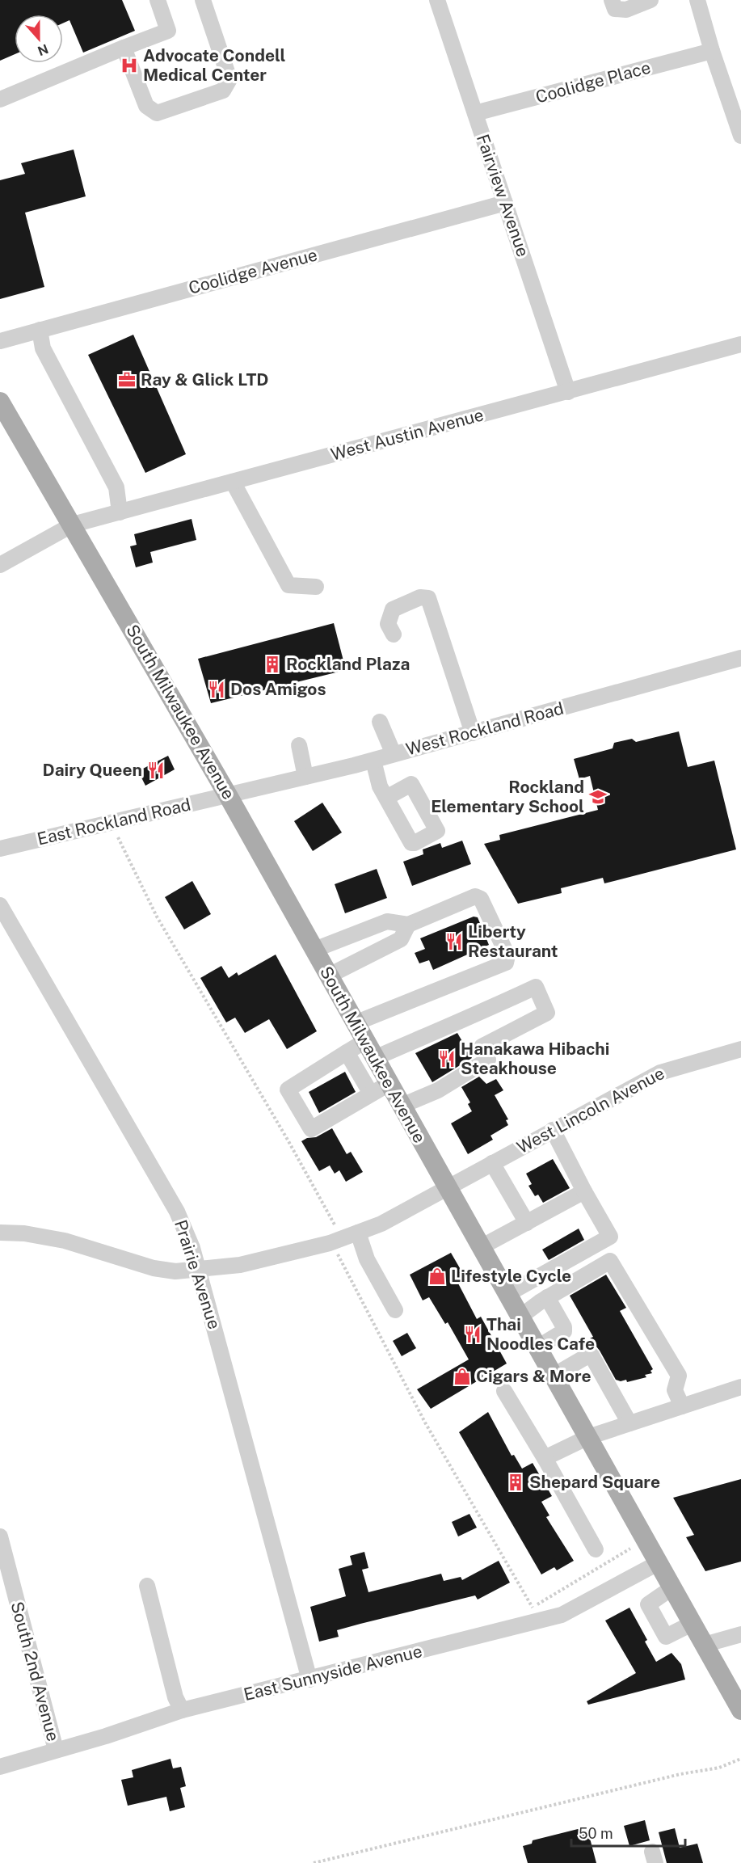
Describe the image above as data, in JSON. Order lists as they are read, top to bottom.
{
  "streets": {
    "main road": ["South Milwaukee Avenue"],
    "street": [
      "Coolidge Place",
      "Fairview Avenue",
      "Coolidge Avenue",
      "West Austin Avenue",
      "West Rockland Road",
      "East Rockland Road",
      "West Lincoln Avenue",
      "Prairie Avenue",
      "South 2nd Avenue",
      "East Sunnyside Avenue"
    ]
  },
  "crossings": [
    ["Coolidge Place", "Fairview Avenue"],
    ["Fairview Avenue", "Coolidge Avenue"],
    ["Fairview Avenue", "West Austin Avenue"],
    ["West Austin Avenue", "South Milwaukee Avenue"],
    ["South Milwaukee Avenue", "West Rockland Road"],
    ["South Milwaukee Avenue", "East Rockland Road"],
    ["South Milwaukee Avenue", "West Lincoln Avenue"],
    ["South Milwaukee Avenue", "East Sunnyside Avenue"],
    ["West Rockland Road", "East Rockland Road"],
    ["West Lincoln Avenue", "Prairie Avenue"],
    ["Prairie Avenue", "East Sunnyside Avenue"],
    ["South 2nd Avenue", "East Sunnyside Avenue"]
  ],
  "places": {
    "hospital": ["Advocate Condell Medical Center"],
    "office": ["Ray & Glick LTD"],
    "building": ["Rockland Plaza", "Shepard Square"],
    "restaurant": [
      "Dos Amigos",
      "Dairy Queen",
      "Liberty Restaurant",
      "Hanakawa Hibachi Steakhouse",
      "Thai Noodles Cafe"
    ],
    "school or university": ["Rockland Elementary School"],
    "shop": ["Lifestyle Cycle", "Cigars & More"]
  },
  "scale_bar": "50 m",
  "north": "bottom"
}
